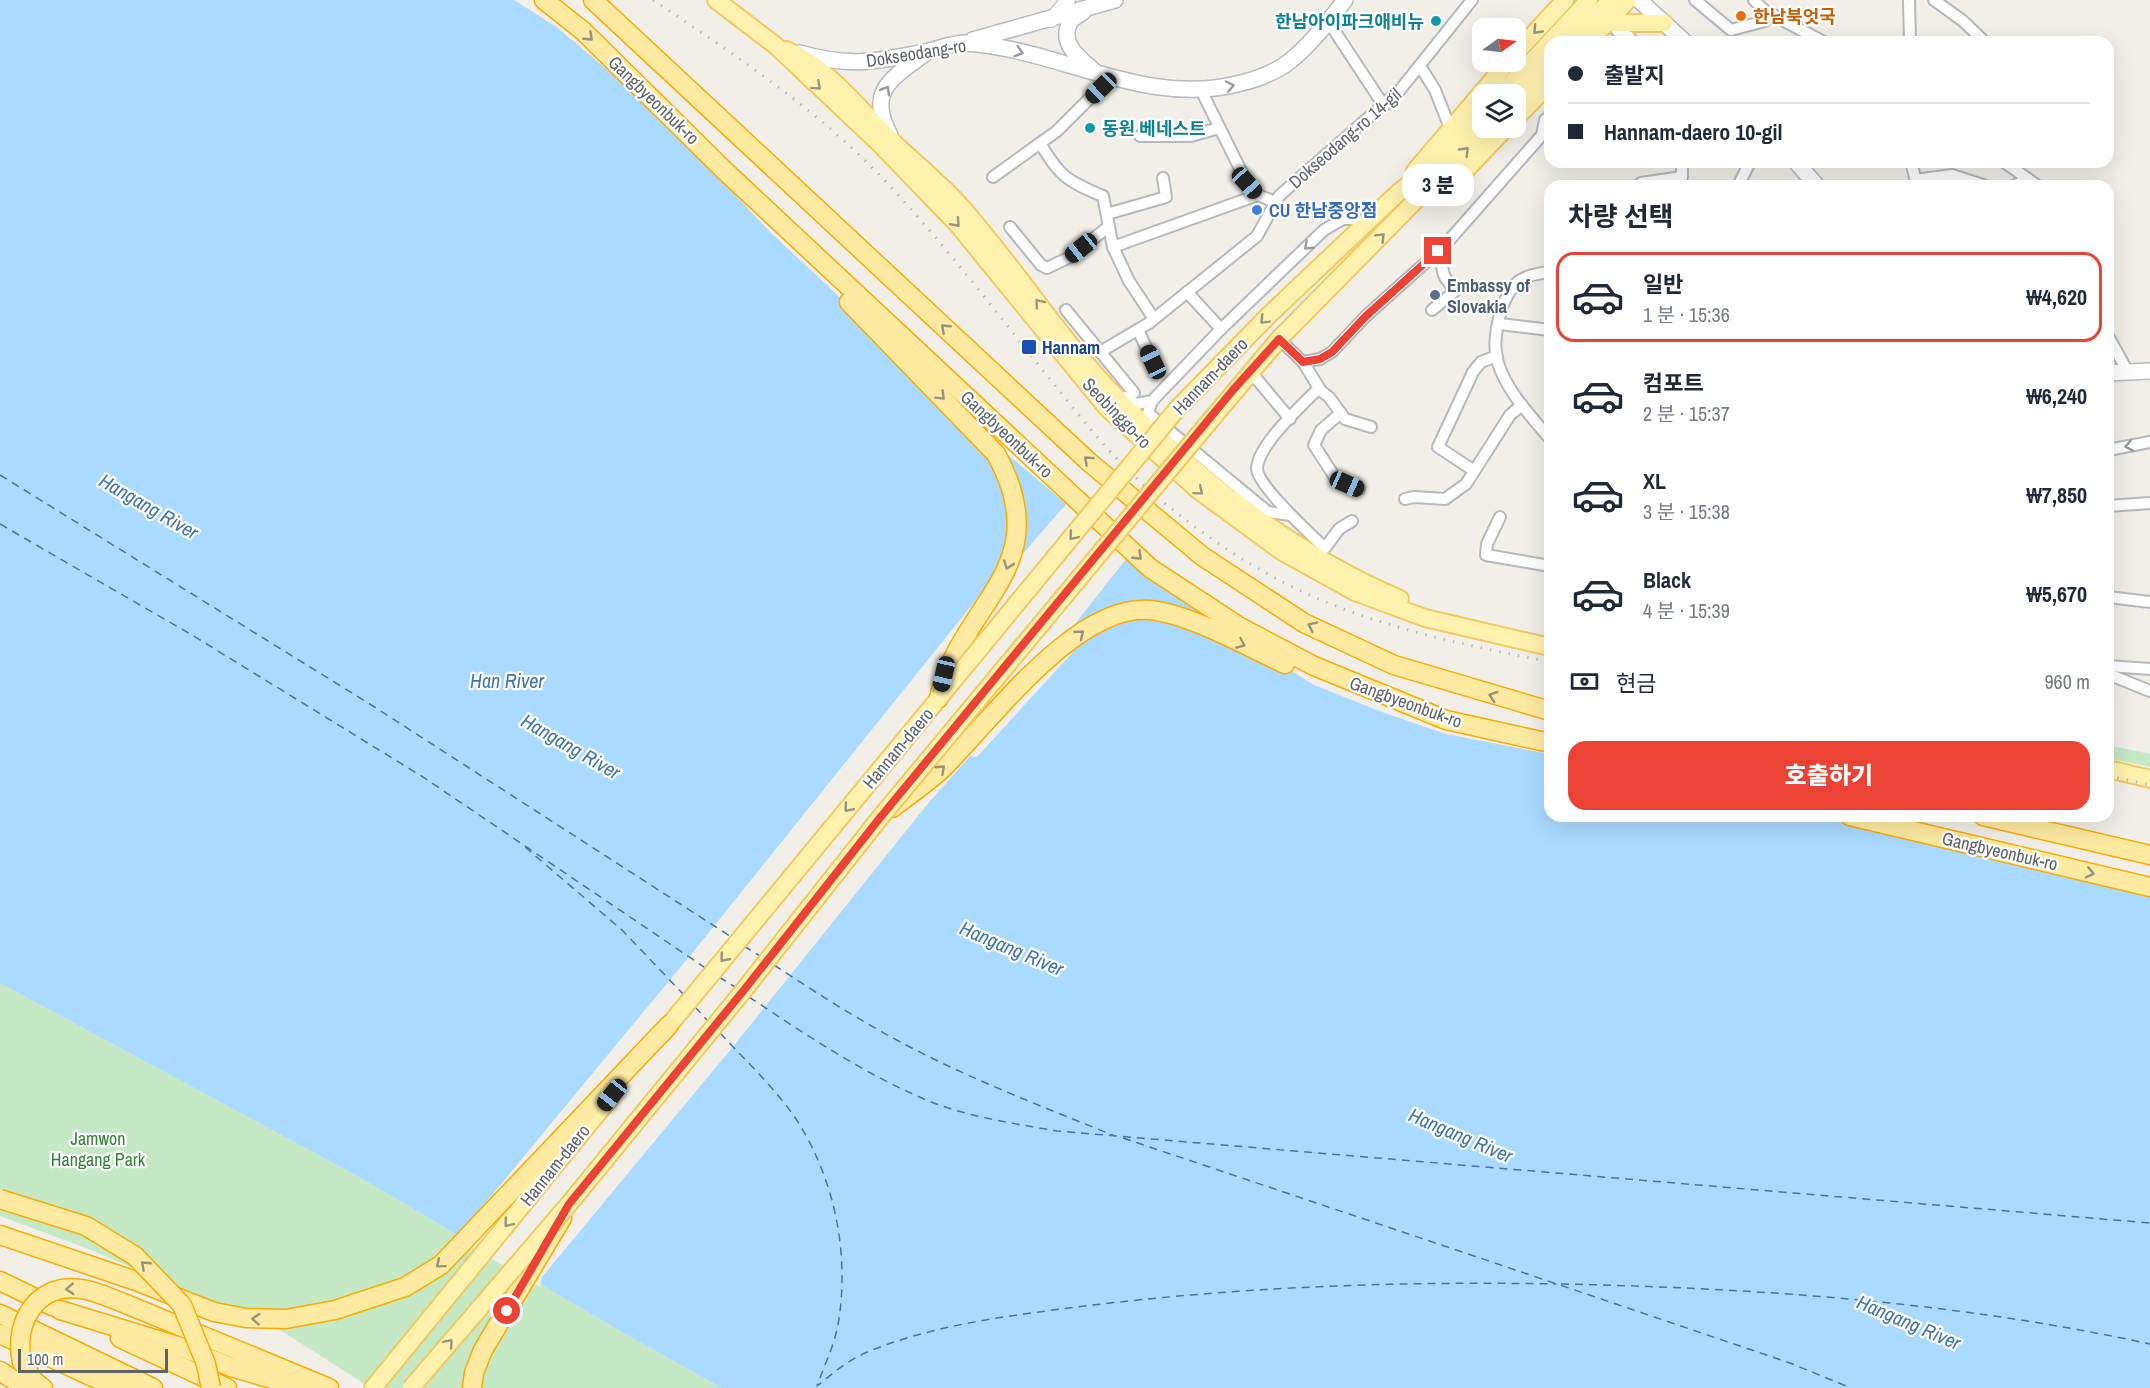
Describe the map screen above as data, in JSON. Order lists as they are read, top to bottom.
{
  "streets": {
    "highway": ["Gangbyeonbuk-ro"],
    "main road": ["Dokseodang-ro", "Hannam-daero", "Seobinggo-ro"],
    "street": ["Dokseodang-ro 14-gil"]
  },
  "crossings": [
    ["Dokseodang-ro", "Seobinggo-ro"]
  ],
  "water": ["Hangang River", "Han River"],
  "parks": ["Jamwon Hangang Park"],
  "places": {
    "other": [
      "한남북엇국",
      "한남아이파크애비뉴",
      "동원 베네스트",
      "CU 한남중앙점",
      "Embassy of Slovakia"
    ],
    "transit": ["Hannam"]
  },
  "scale_bar": "100 m",
  "north": "right",
  "page": {
    "banner": ["출발지", "Hannam-daero 10-gil"],
    "bubble": "3 분",
    "heading": "차량 선택",
    "list": [
      {
        "name": "일반",
        "note": "1 분 · 15:36",
        "value": "₩4,620"
      },
      {
        "name": "컴포트",
        "note": "2 분 · 15:37",
        "value": "₩6,240"
      },
      {
        "name": "XL",
        "note": "3 분 · 15:38",
        "value": "₩7,850"
      },
      {
        "name": "Black",
        "note": "4 분 · 15:39",
        "value": "₩5,670"
      }
    ],
    "pay": ["현금", "960 m"],
    "buttons": "호출하기",
    "scale": "100 m"
  }
}
